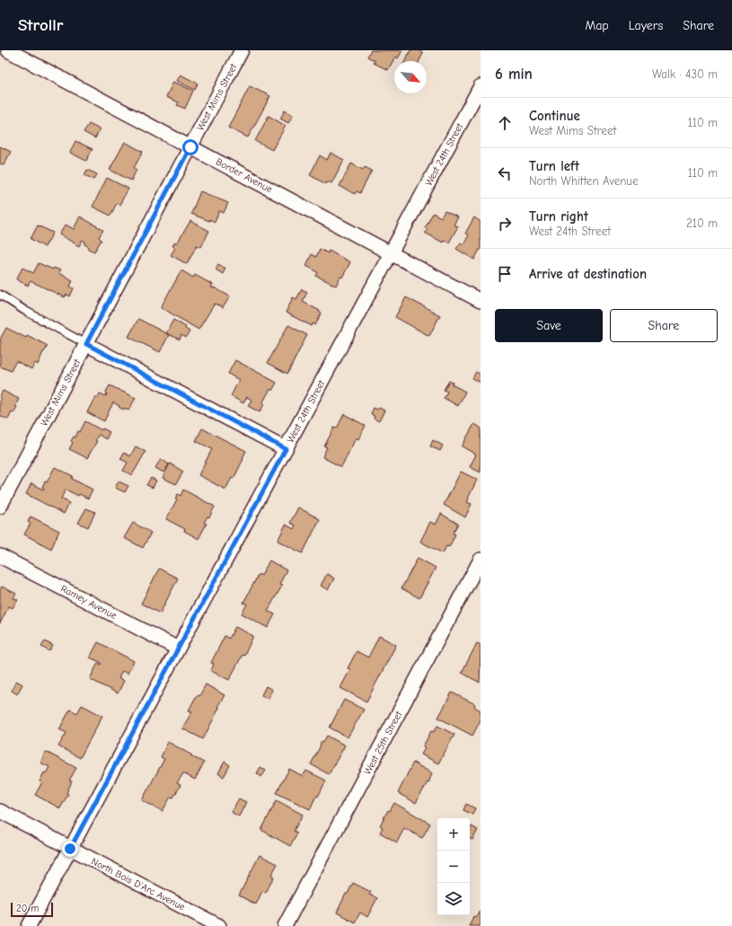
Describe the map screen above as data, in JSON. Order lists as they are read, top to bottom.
{
  "streets": {
    "street": [
      "West Mims Street",
      "West 24th Street",
      "Border Avenue",
      "Ramey Avenue",
      "West 25th Street",
      "North Bois D'Arc Avenue"
    ]
  },
  "crossings": [
    ["West Mims Street", "Border Avenue"],
    ["West 24th Street", "Border Avenue"],
    ["West 24th Street", "Ramey Avenue"],
    ["West 24th Street", "North Bois D'Arc Avenue"]
  ],
  "scale_bar": "20 m",
  "north": "bottom right",
  "page": {
    "header": "Strollr",
    "nav": ["Map", "Layers", "Share"],
    "heading": ["6 min", "Walk · 430 m"],
    "list": [
      ["Continue", "West Mims Street", "110 m"],
      ["Turn left", "North Whitten Avenue", "110 m"],
      ["Turn right", "West 24th Street", "210 m"],
      "Arrive at destination"
    ],
    "buttons": ["Save", "Share"],
    "map_buttons": ["+", "−"],
    "scale": "20 m"
  }
}
